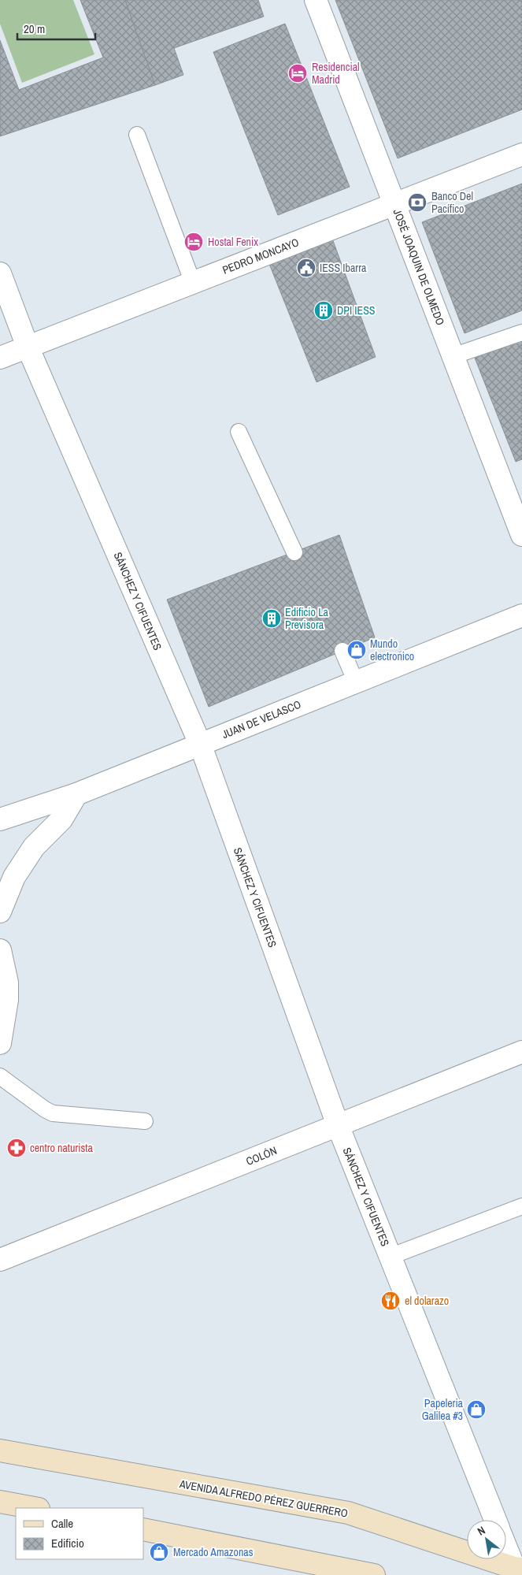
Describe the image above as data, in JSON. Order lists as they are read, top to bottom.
{
  "streets": {
    "street": [
      "PEDRO MONCAYO",
      "JOSÉ JOAQUIN DE OLMEDO",
      "SÁNCHEZ Y CIFUENTES",
      "JUAN DE VELASCO",
      "COLÓN",
      "AVENIDA ALFREDO PÉREZ GUERRERO"
    ]
  },
  "crossings": [
    ["PEDRO MONCAYO", "JOSÉ JOAQUIN DE OLMEDO"],
    ["PEDRO MONCAYO", "SÁNCHEZ Y CIFUENTES"],
    ["SÁNCHEZ Y CIFUENTES", "JUAN DE VELASCO"],
    ["SÁNCHEZ Y CIFUENTES", "COLÓN"],
    ["SÁNCHEZ Y CIFUENTES", "AVENIDA ALFREDO PÉREZ GUERRERO"]
  ],
  "places": {
    "hotel": ["Residencial Madrid", "Hostal Fenix"],
    "bank": ["Banco Del Pacífico"],
    "public building": ["IESS Ibarra"],
    "building": ["DPI IESS", "Edificio La Previsora"],
    "shop": ["Mundo electronico", "Papeleria Galilea #3", "Mercado Amazonas"],
    "pharmacy": ["centro naturista"],
    "restaurant": ["el dolarazo"]
  },
  "legend": ["Calle", "Edificio"],
  "scale_bar": "20 m",
  "north": "top left"
}
